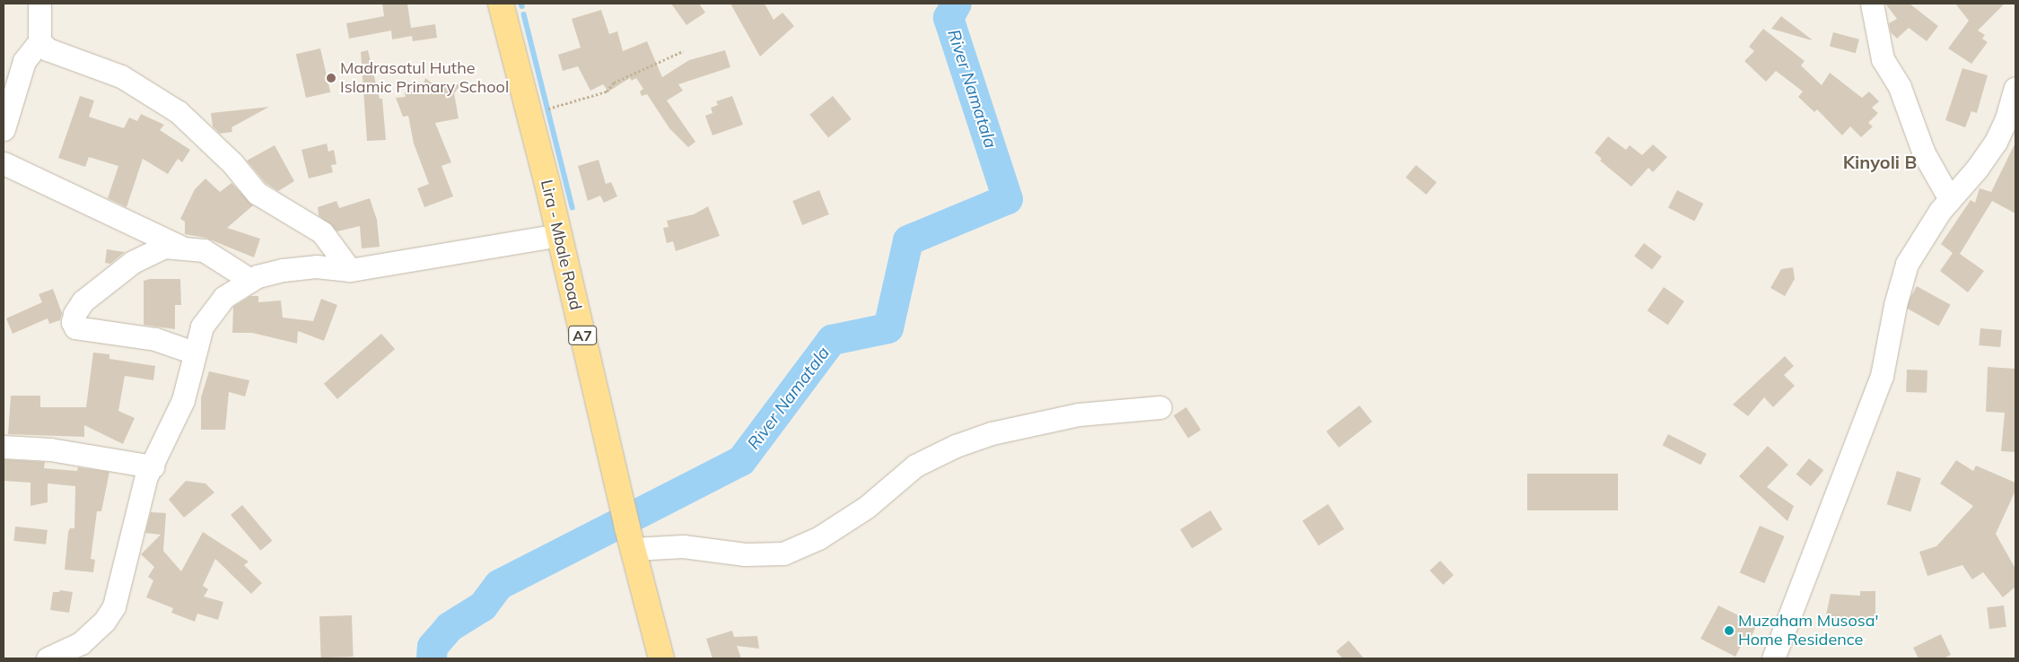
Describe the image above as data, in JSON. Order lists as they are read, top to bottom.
{
  "streets": {
    "main road": ["Lira - Mbale Road", "A7"]
  },
  "crossings": [
    ["Lira - Mbale Road", "A7"]
  ],
  "districts": ["Kinyoli B"],
  "water": ["River Namatala"],
  "places": ["Madrasatul Huthe Islamic Primary School", "Muzaham Musosa' Home Residence"]
}
